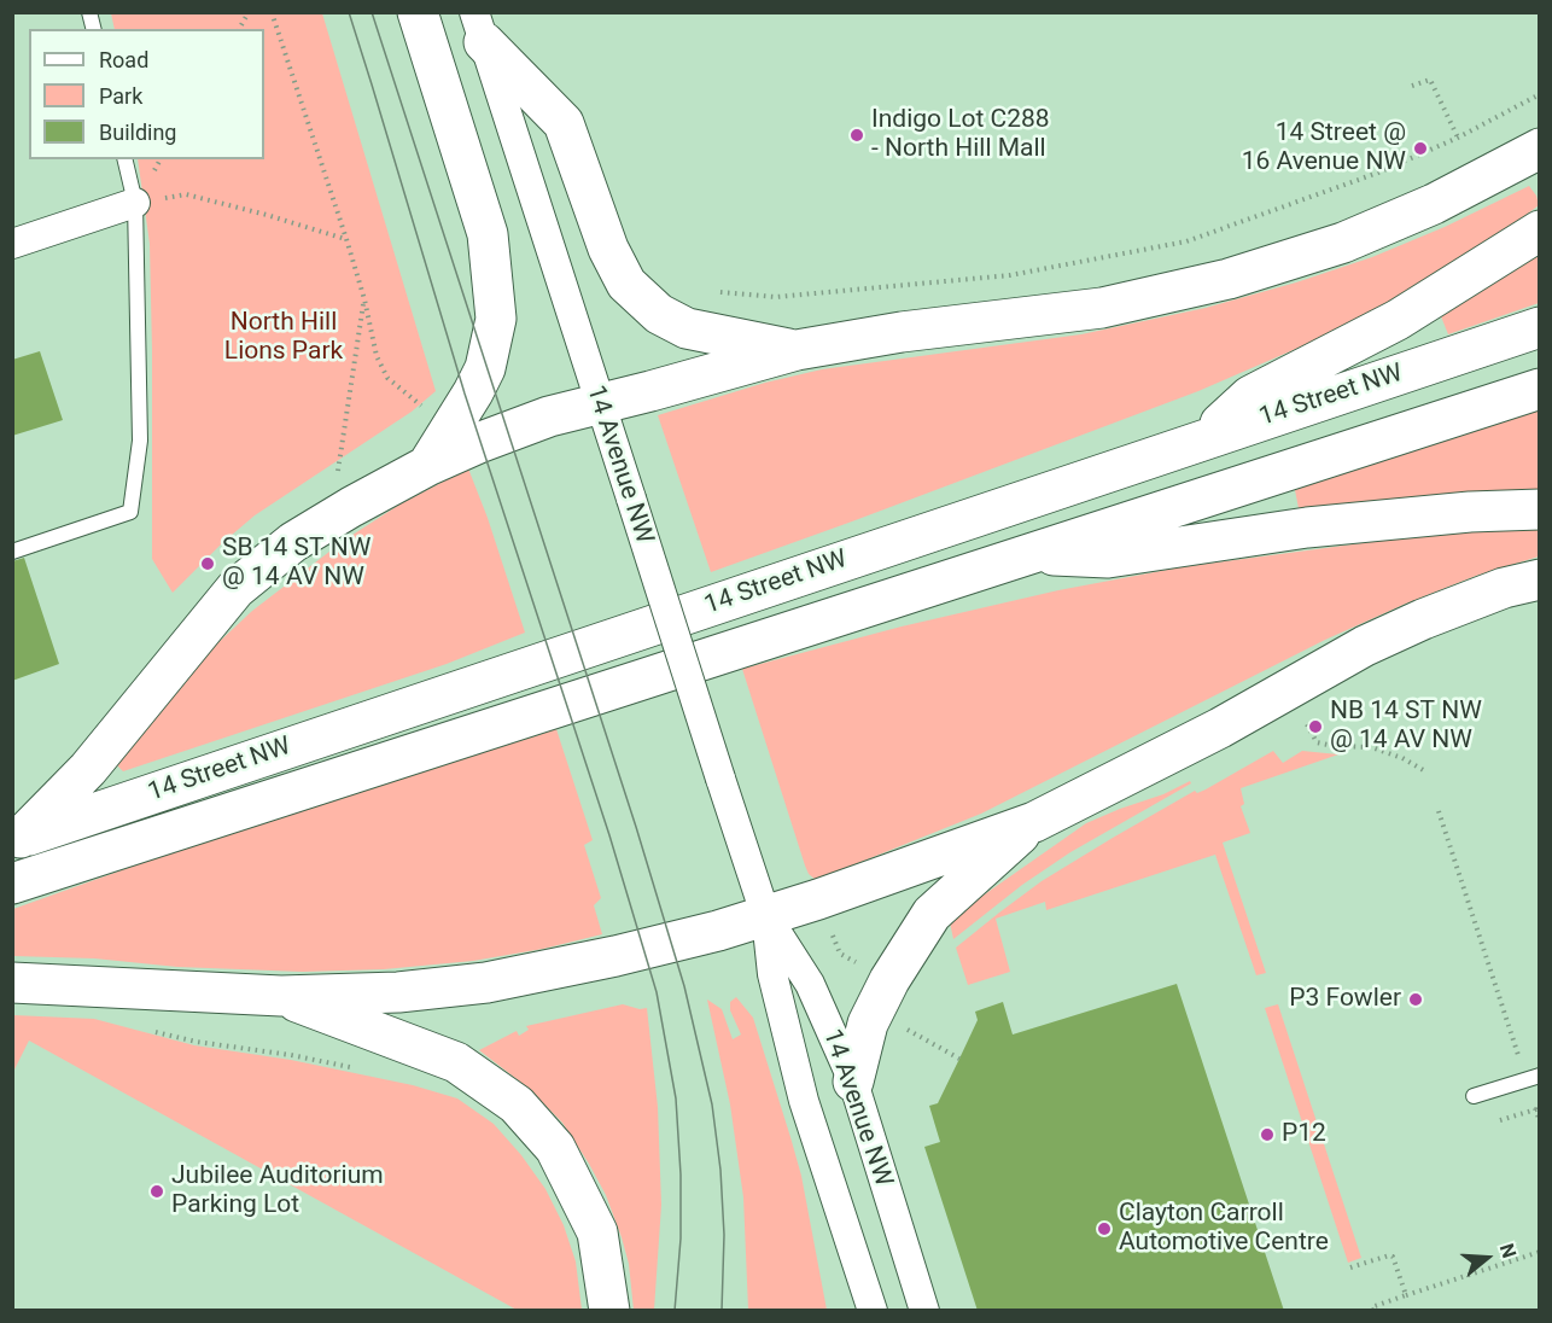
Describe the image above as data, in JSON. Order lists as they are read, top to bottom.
{
  "streets": {
    "main road": ["14 Street NW"],
    "street": ["14 Avenue NW"]
  },
  "parks": ["North Hill Lions Park"],
  "places": [
    "Indigo Lot C288 - North Hill Mall",
    "14 Street @ 16 Avenue NW",
    "SB 14 ST NW @ 14 AV NW",
    "NB 14 ST NW @ 14 AV NW",
    "P3 Fowler",
    "P12",
    "Jubilee Auditorium Parking Lot",
    "Clayton Carroll Automotive Centre"
  ],
  "legend": ["Road", "Park", "Building"],
  "north": "right"
}
